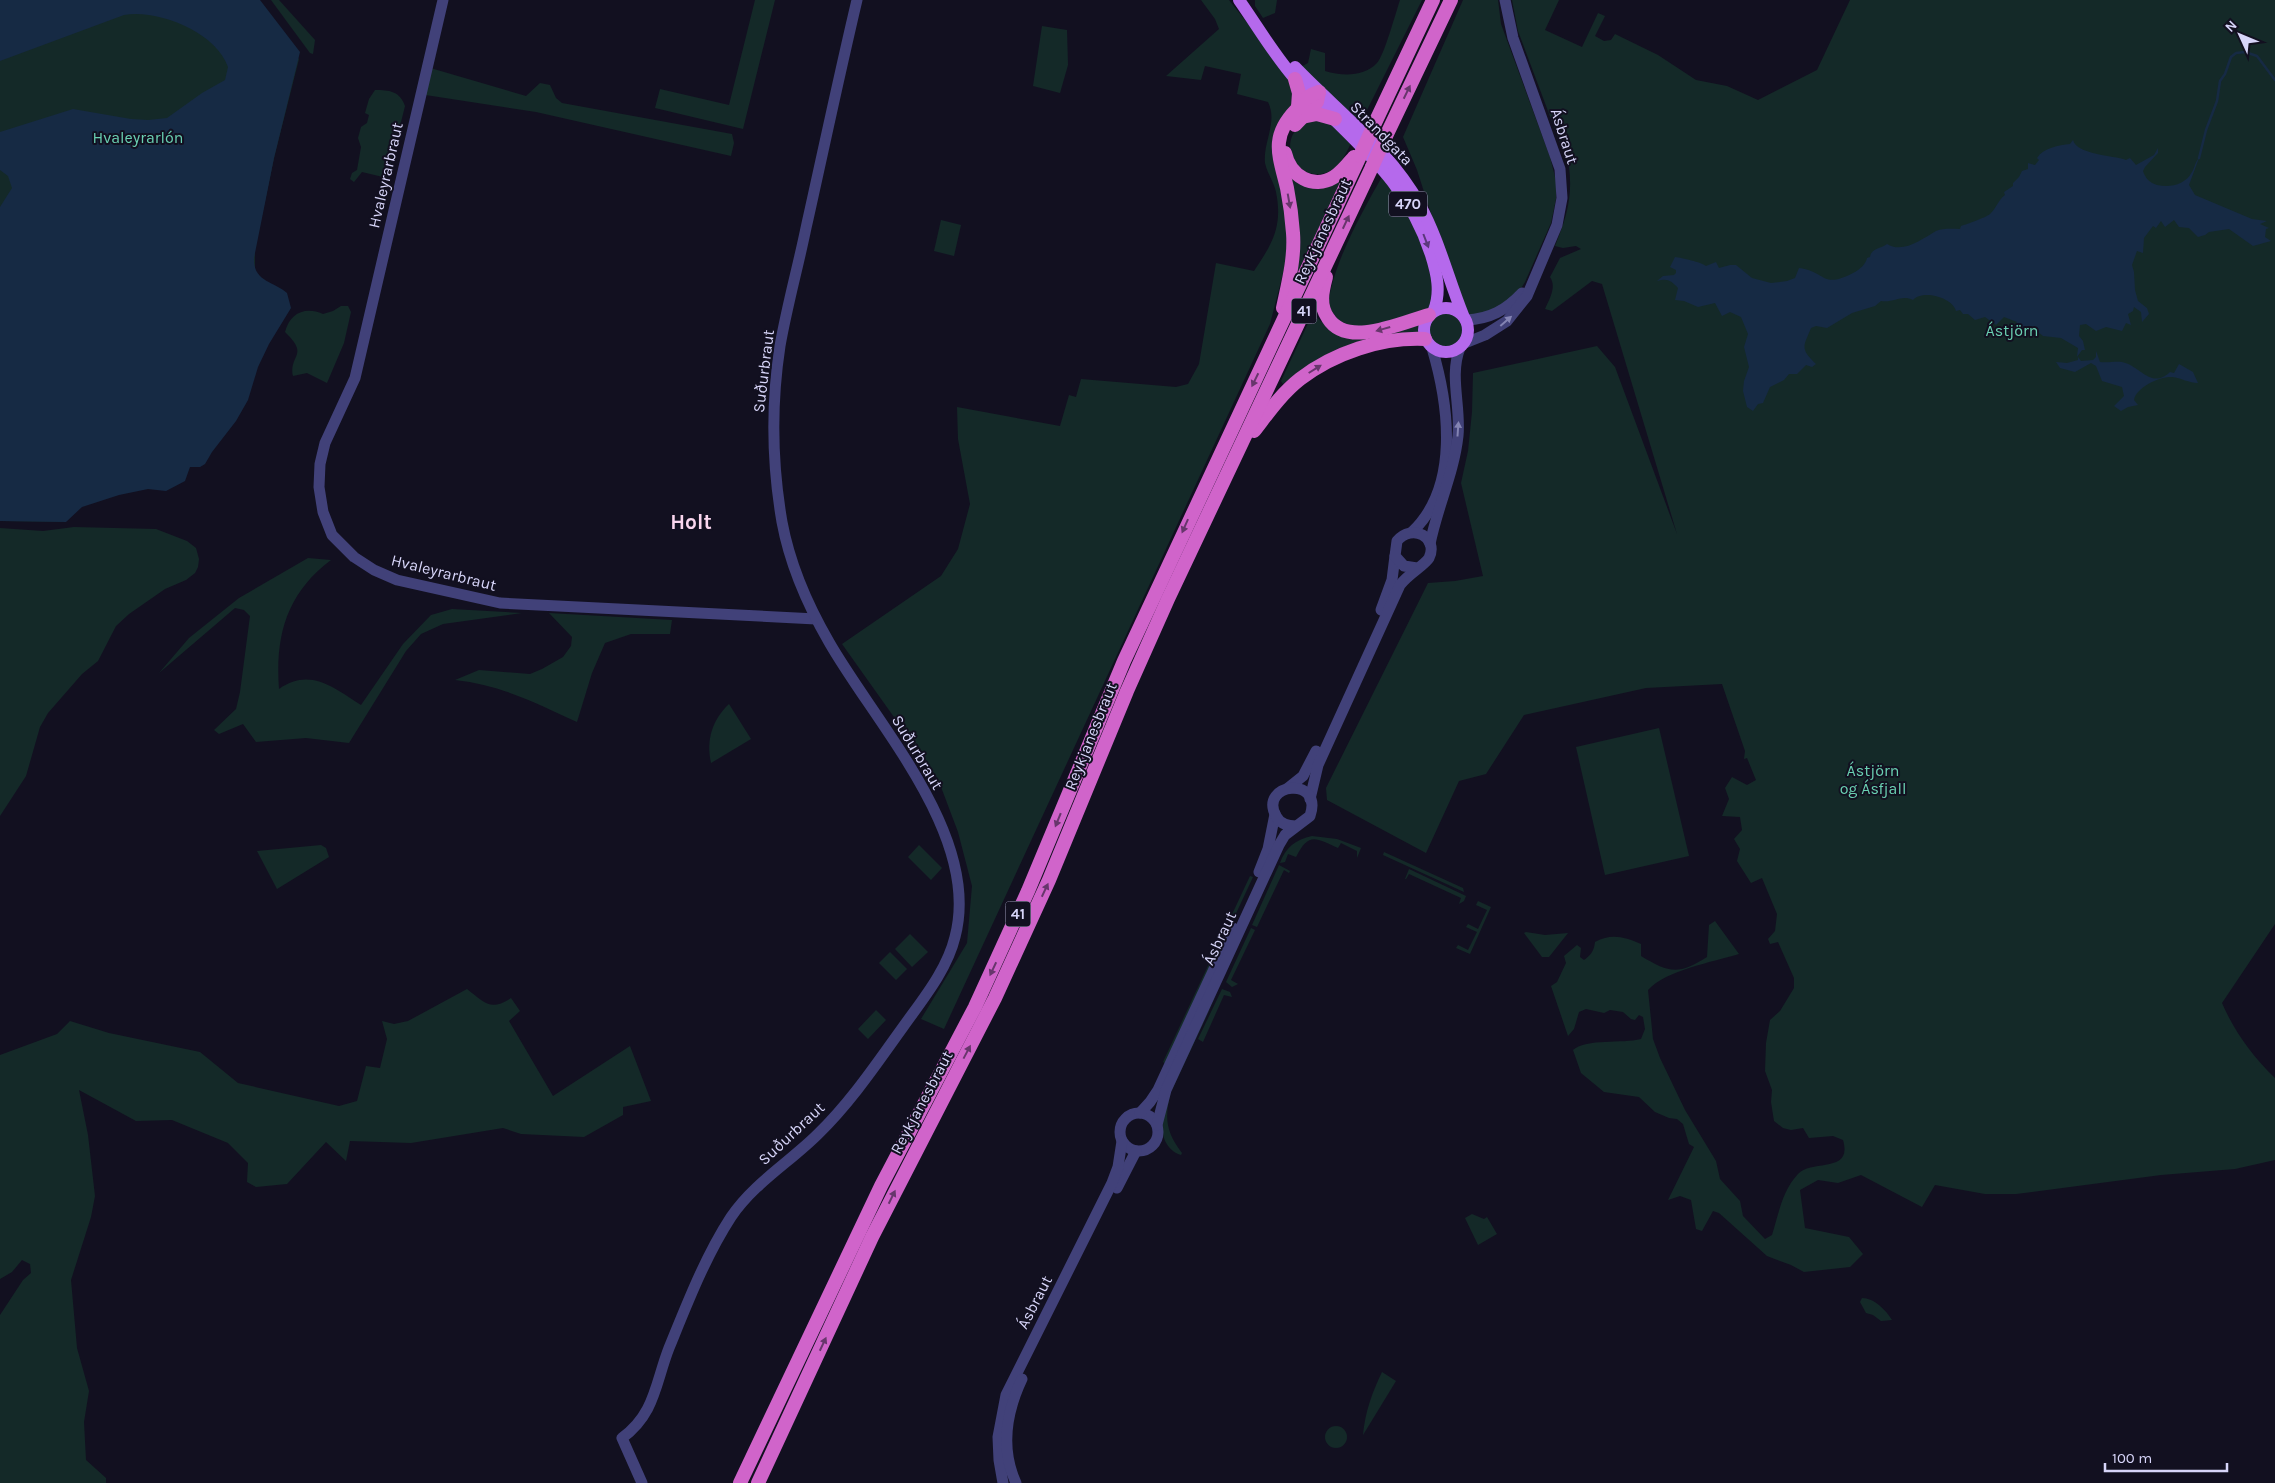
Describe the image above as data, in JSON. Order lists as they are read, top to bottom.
{
  "streets": {
    "highway": ["Reykjanesbraut", "41"],
    "main road": ["Strandgata", "470"],
    "street": ["Ásbraut", "Hvaleyrarbraut", "Suðurbraut"]
  },
  "crossings": [
    ["Strandgata", "Ásbraut"],
    ["Strandgata", "470"],
    ["Ásbraut", "470"],
    ["Hvaleyrarbraut", "Suðurbraut"]
  ],
  "districts": ["Holt"],
  "parks": ["Hvaleyrarlón", "Ástjörn", "Ástjörn og Ásfjall"],
  "scale_bar": "100 m",
  "north": "top left"
}
